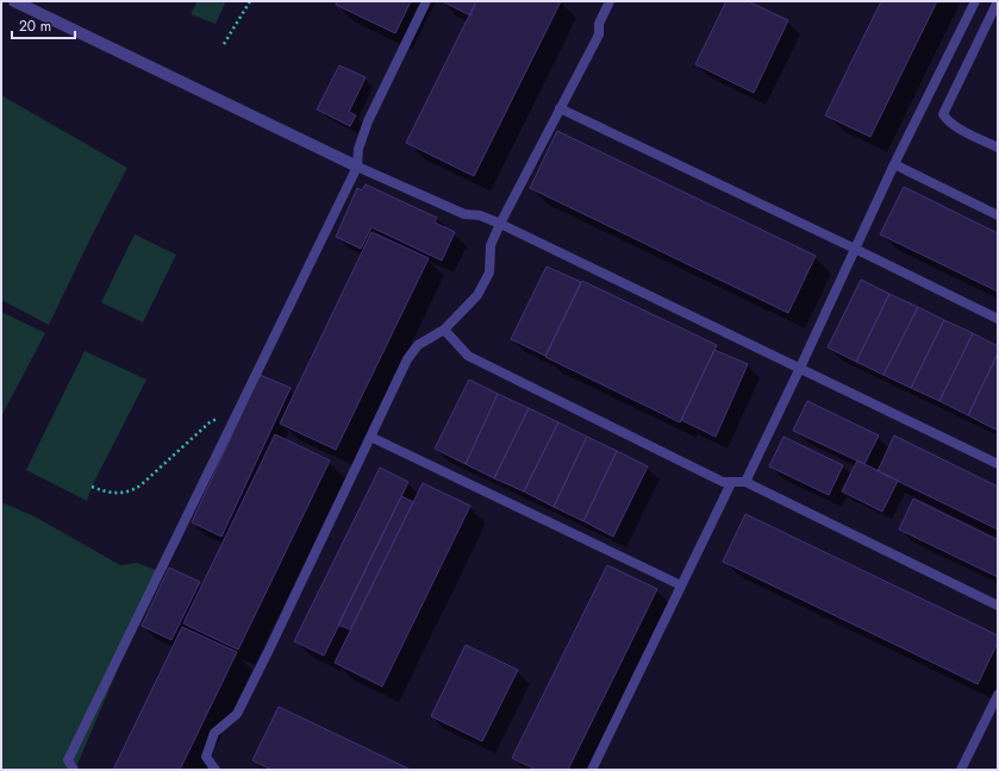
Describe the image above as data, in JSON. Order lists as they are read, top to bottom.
{
  "scale_bar": "20 m"
}
